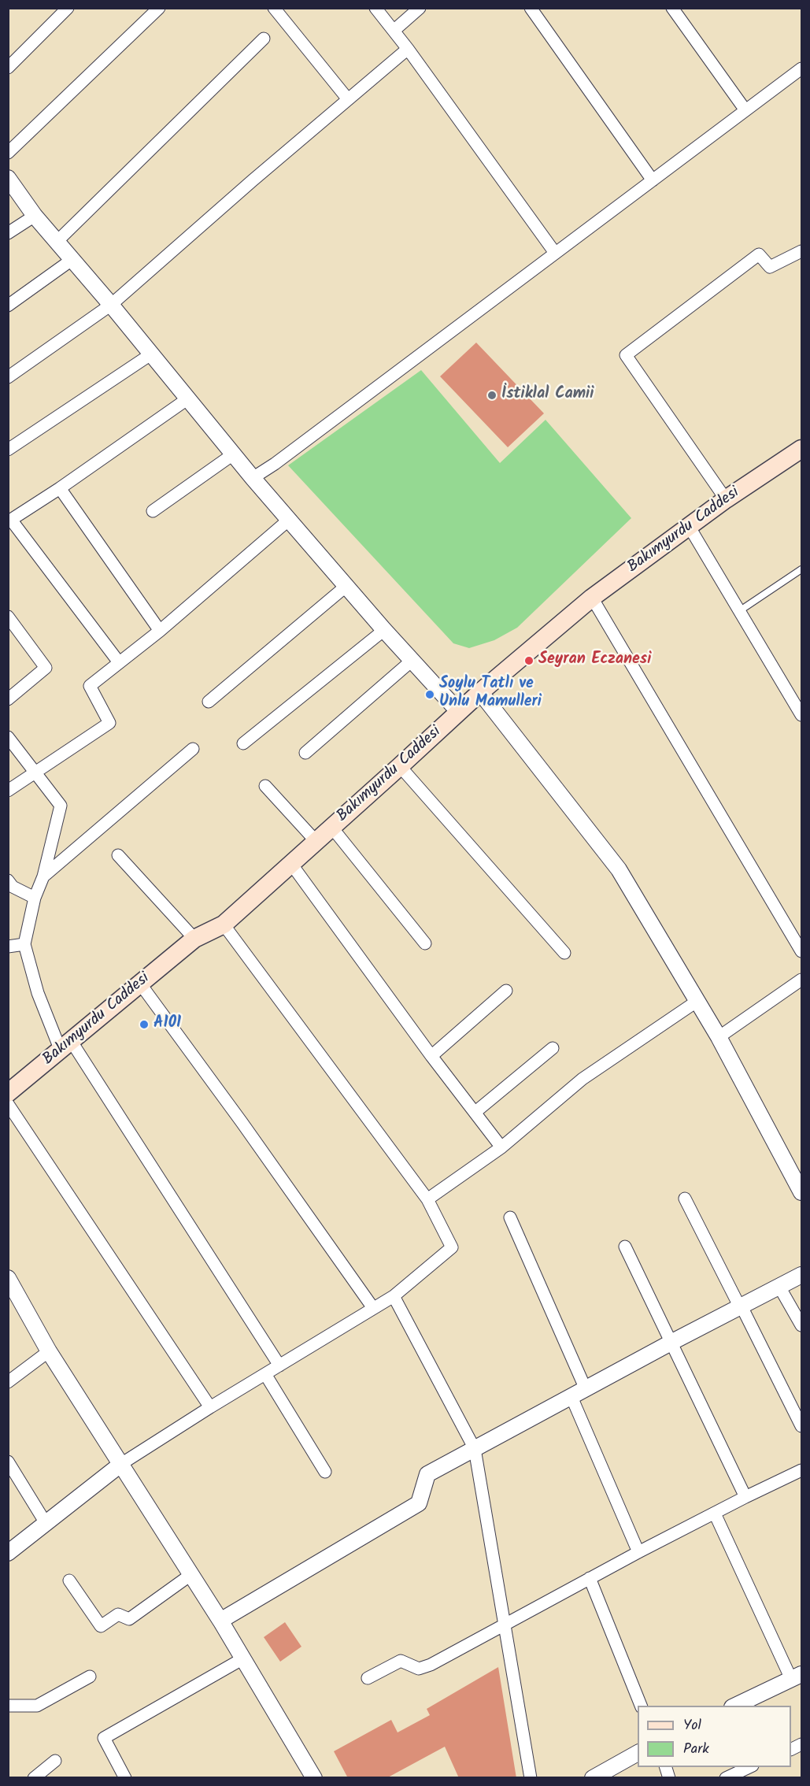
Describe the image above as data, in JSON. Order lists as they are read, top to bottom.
{
  "streets": {
    "main road": ["Bakımyurdu Caddesi"]
  },
  "places": [
    "İstiklal Camii",
    "Seyran Eczanesi",
    "Soylu Tatlı ve Unlu Mamulleri",
    "A101"
  ],
  "legend": ["Yol", "Park"]
}
